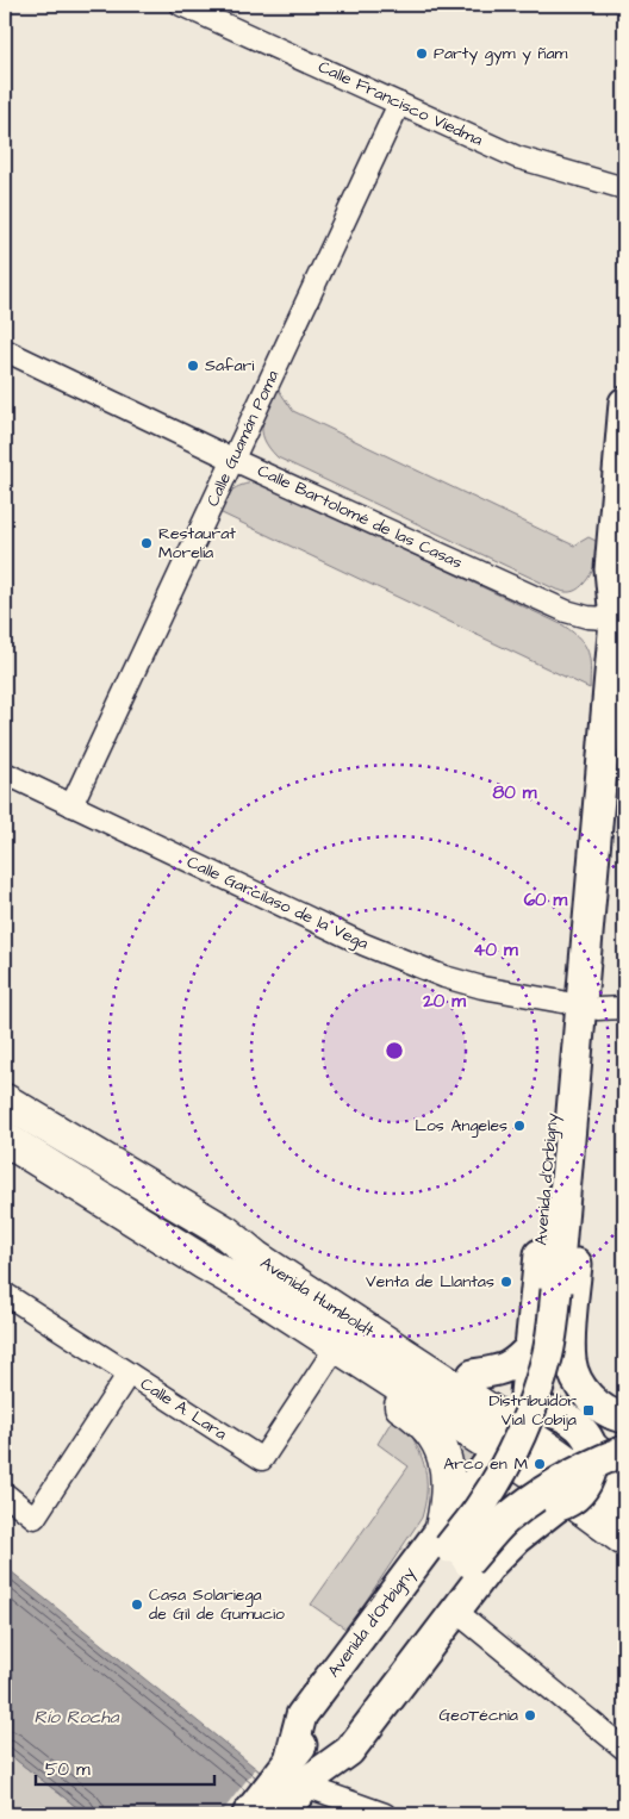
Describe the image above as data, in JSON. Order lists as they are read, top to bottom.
{
  "streets": {
    "main road": ["Avenida d'Orbigny", "Avenida Humboldt"],
    "street": [
      "Calle Francisco Viedma",
      "Calle Guamán Poma",
      "Calle Bartolomé de las Casas",
      "Calle Garcilaso de la Vega",
      "Calle A. Lara"
    ]
  },
  "crossings": [
    ["Calle Francisco Viedma", "Calle Guamán Poma"],
    ["Calle Guamán Poma", "Calle Bartolomé de las Casas"],
    ["Calle Guamán Poma", "Calle Garcilaso de la Vega"],
    ["Calle Garcilaso de la Vega", "Avenida d'Orbigny"]
  ],
  "water": ["Río Rocha"],
  "places": {
    "other": [
      "Party gym y ñam",
      "Safari",
      "Restaurat Morelia",
      "Los Angeles",
      "Venta de Llantas",
      "Arco en M",
      "Casa Solariega de Gil de Gumucio",
      "GeoTécnia"
    ],
    "transit": ["Distribuidor Vial Cobija"]
  },
  "scale_bar": "50 m",
  "rings": [
    "80 m",
    "60 m",
    "40 m",
    "20 m"
  ]
}
